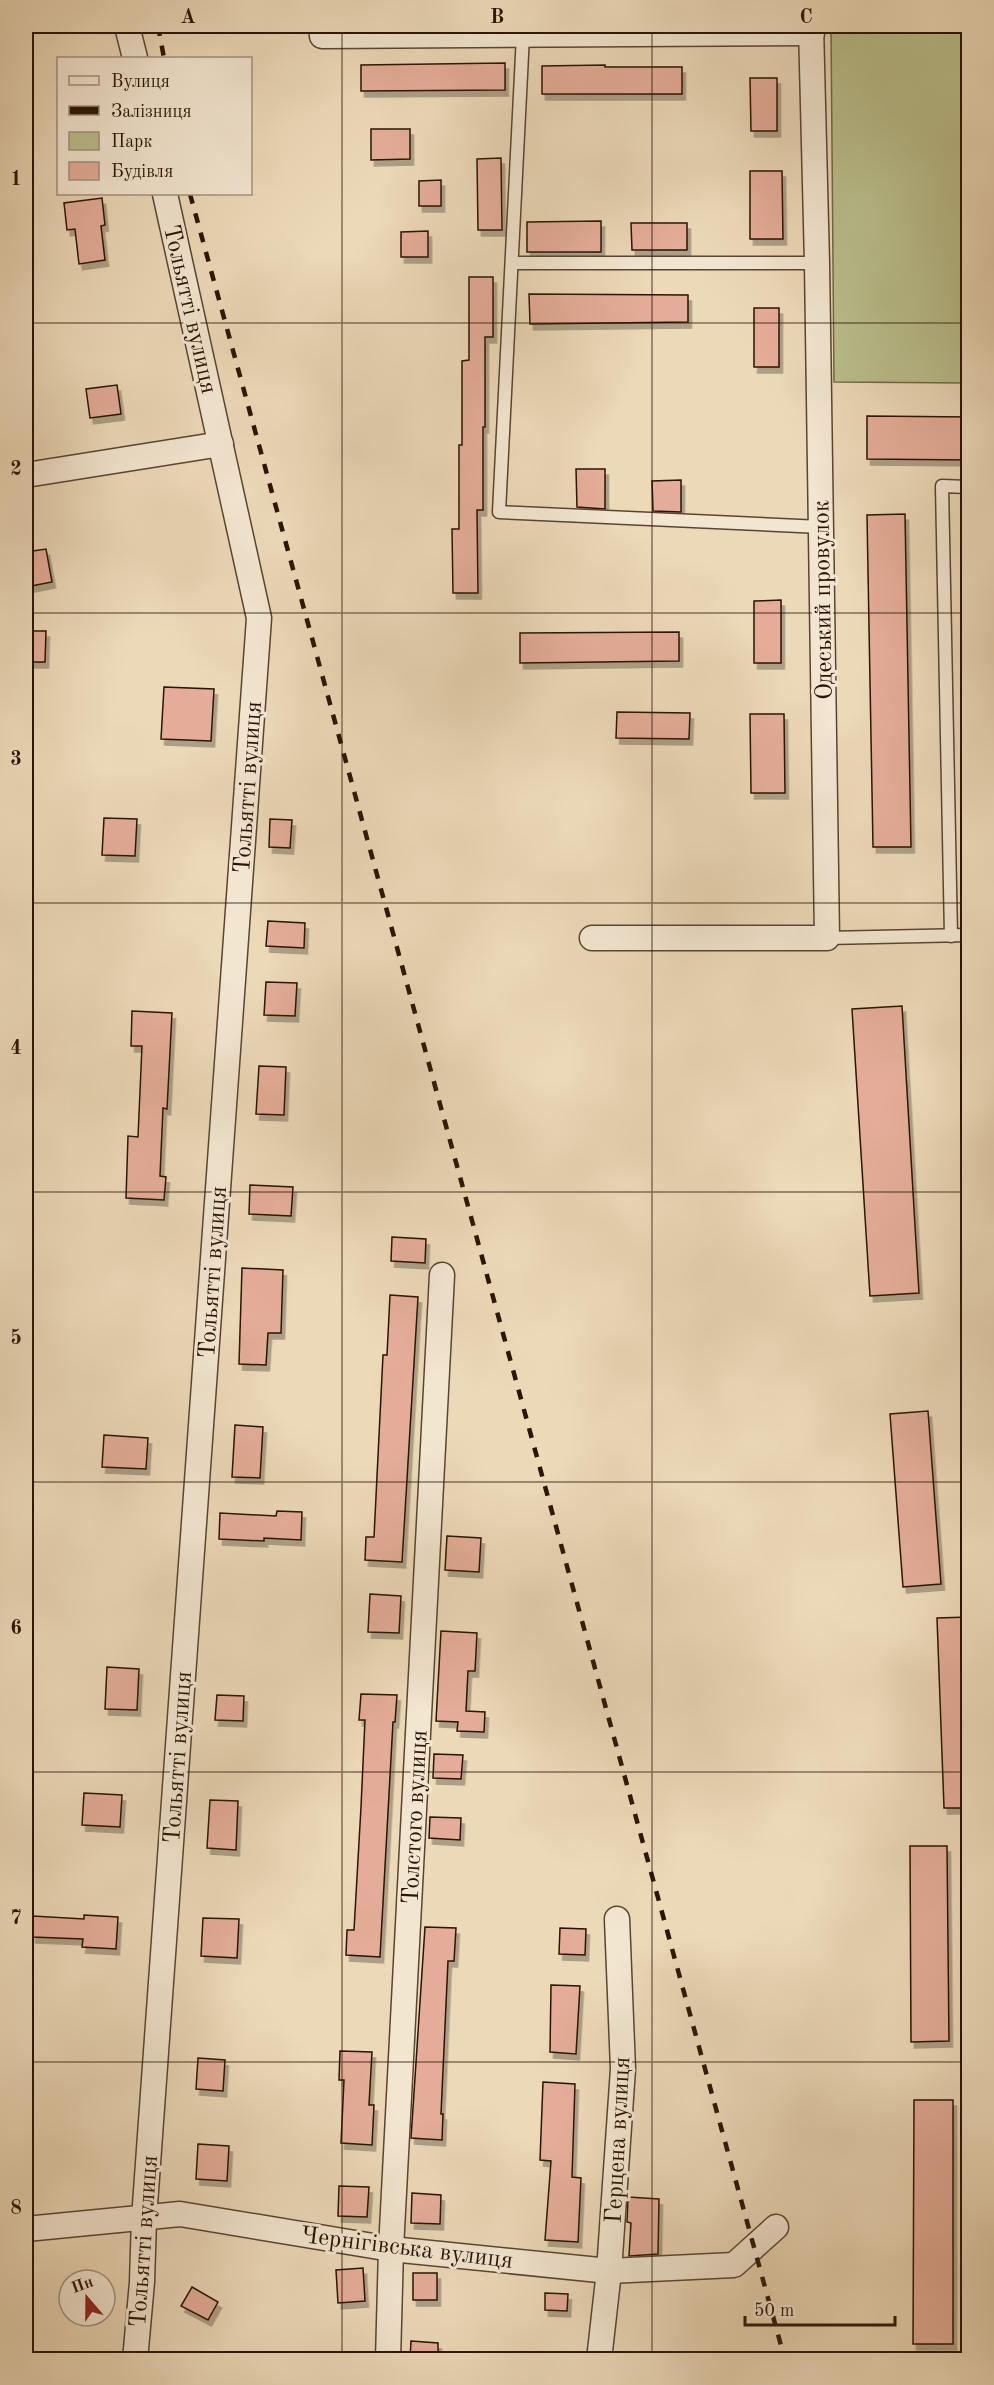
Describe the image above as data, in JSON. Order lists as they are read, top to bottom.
{
  "streets": {
    "street": [
      "Тольятті вулиця",
      "Одеський провулок",
      "Толстого вулиця",
      "Герцена вулиця",
      "Чернігівська вулиця"
    ]
  },
  "crossings": [
    ["Тольятті вулиця", "Чернігівська вулиця"],
    ["Толстого вулиця", "Чернігівська вулиця"],
    ["Герцена вулиця", "Чернігівська вулиця"]
  ],
  "legend": [
    "Вулиця",
    "Залізниця",
    "Парк",
    "Будівля"
  ],
  "scale_bar": "50 m",
  "north": "top",
  "grid": {
    "columns": ["A", "B", "C"],
    "rows": [
      "1",
      "2",
      "3",
      "4",
      "5",
      "6",
      "7",
      "8"
    ]
  }
}
